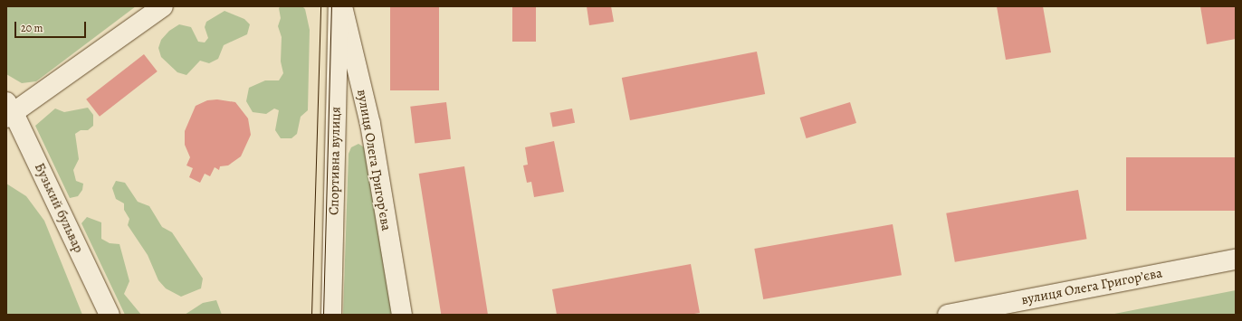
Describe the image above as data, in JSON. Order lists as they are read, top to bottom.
{
  "streets": {
    "street": ["вулиця Олега Григорʼєва", "Спортивна вулиця", "Бузький бульвар"]
  },
  "scale_bar": "20 m"
}
